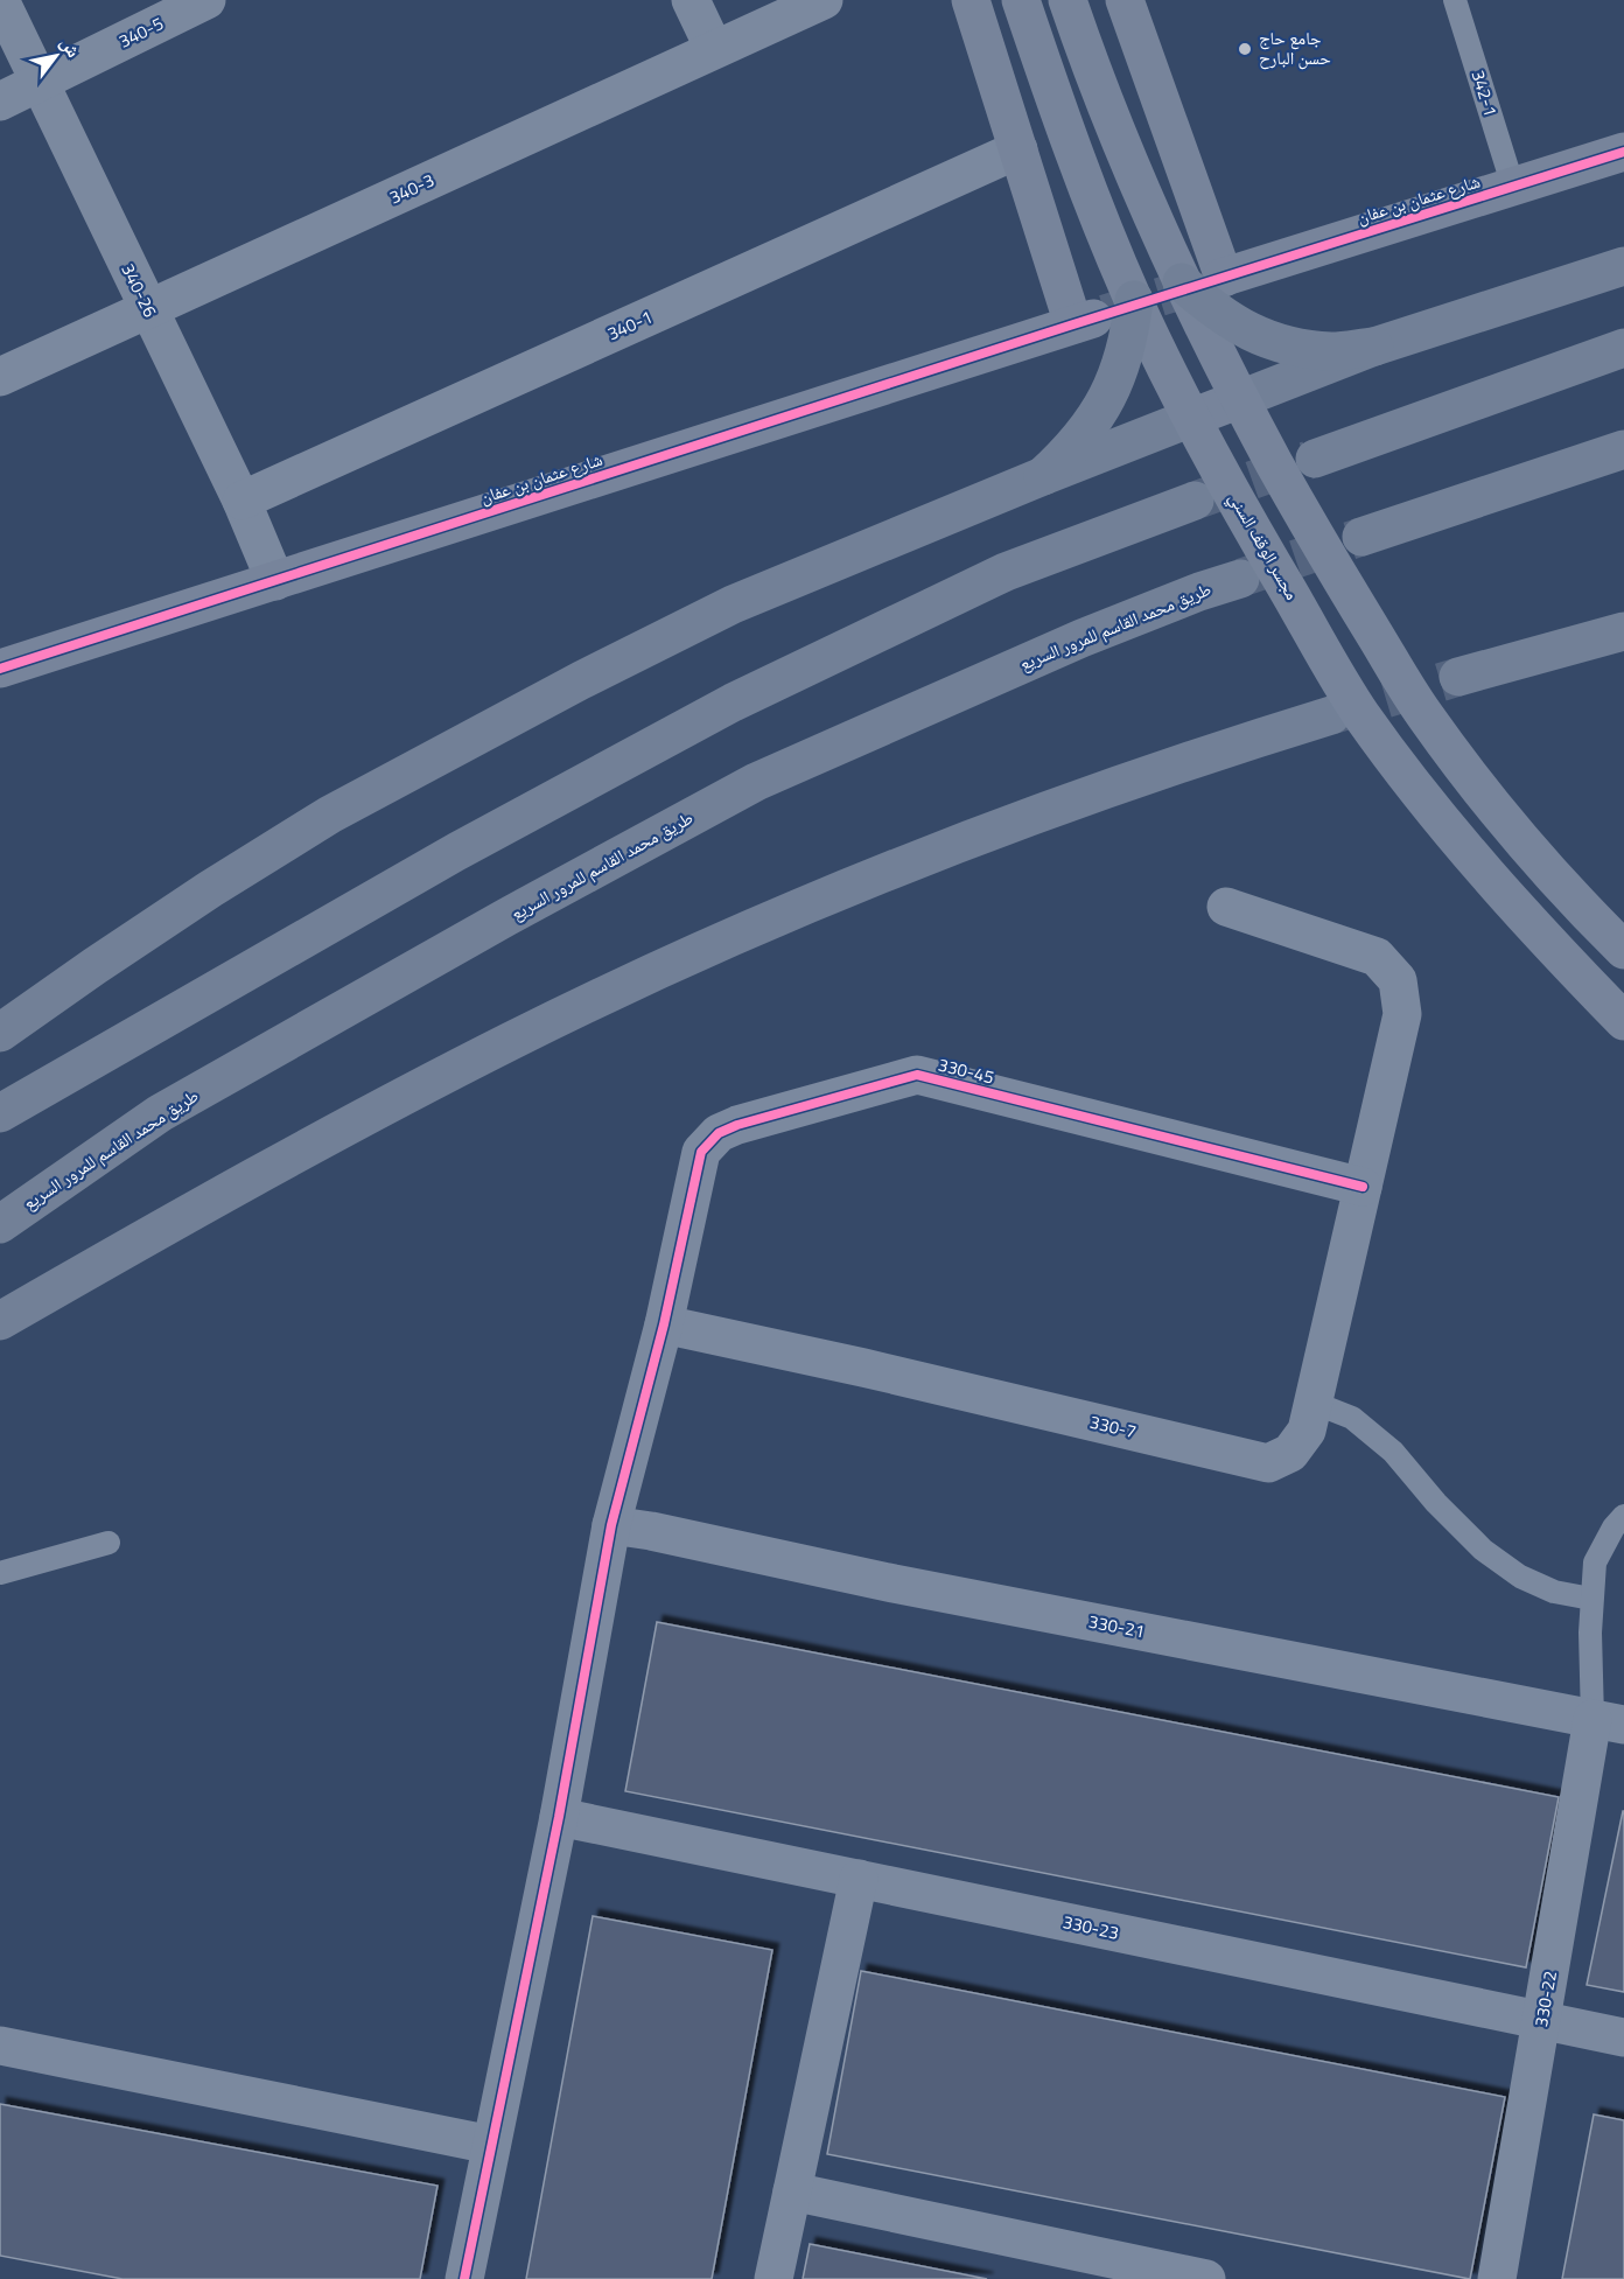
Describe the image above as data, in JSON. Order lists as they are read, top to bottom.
{
  "streets": {
    "highway": ["طريق محمد القاسم للمرور السريع"],
    "street": [
      "340-5",
      "340-3",
      "شارع عثمان بن عفان",
      "340-26",
      "340-1",
      "مجسر الوقف السني",
      "330-45",
      "330-7",
      "330-21",
      "330-23",
      "330-22"
    ],
    "lane": ["342-1"]
  },
  "crossings": [
    ["340-5", "340-26"],
    ["342-1", "شارع عثمان بن عفان"],
    ["340-3", "340-26"],
    ["شارع عثمان بن عفان", "340-26"],
    ["شارع عثمان بن عفان", "340-1"],
    ["340-26", "340-1"],
    ["330-45", "330-7"],
    ["330-45", "330-21"],
    ["330-45", "330-23"],
    ["330-21", "330-22"],
    ["330-23", "330-22"]
  ],
  "places": ["جامع حاج حسن البارح"],
  "north": "top right"
}
